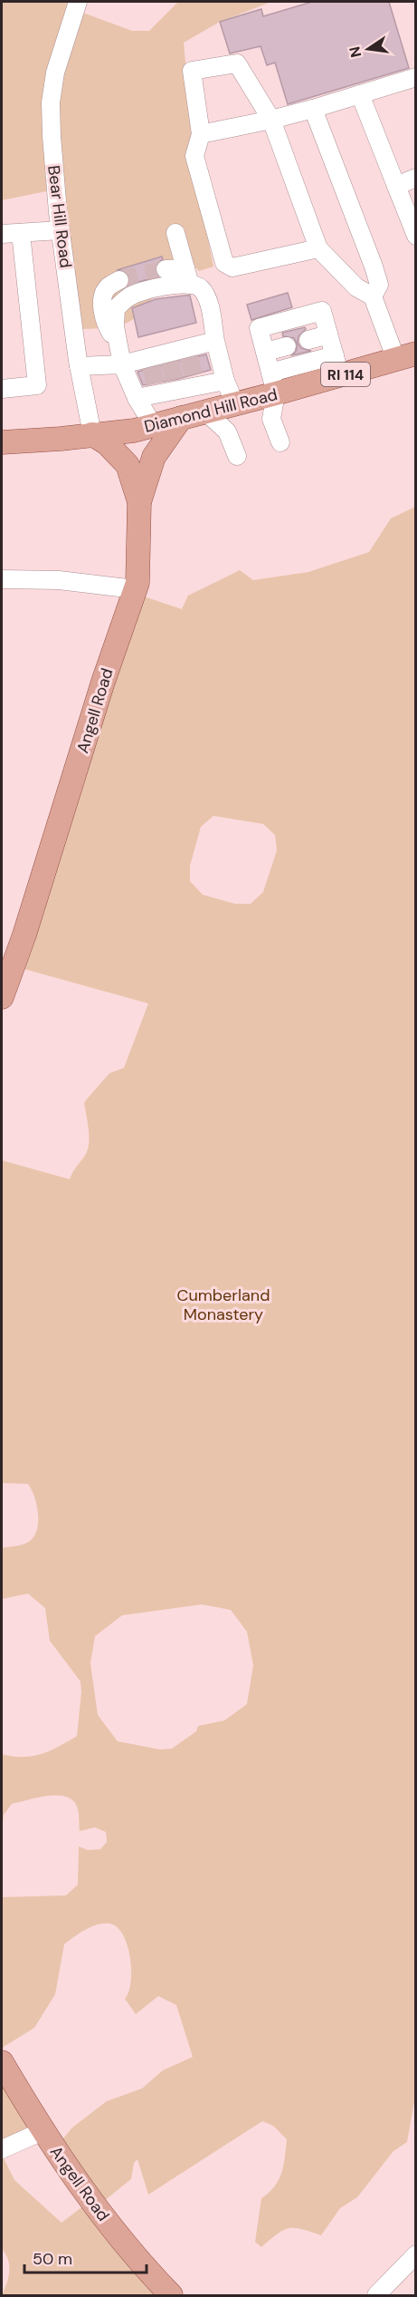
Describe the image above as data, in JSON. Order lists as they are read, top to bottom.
{
  "streets": {
    "main road": ["RI 114", "Diamond Hill Road", "Angell Road"],
    "street": ["Bear Hill Road"]
  },
  "crossings": [
    ["Bear Hill Road", "Diamond Hill Road"],
    ["Bear Hill Road", "Angell Road"],
    ["Diamond Hill Road", "Angell Road"]
  ],
  "parks": ["Cumberland Monastery"],
  "scale_bar": "50 m",
  "north": "left"
}
